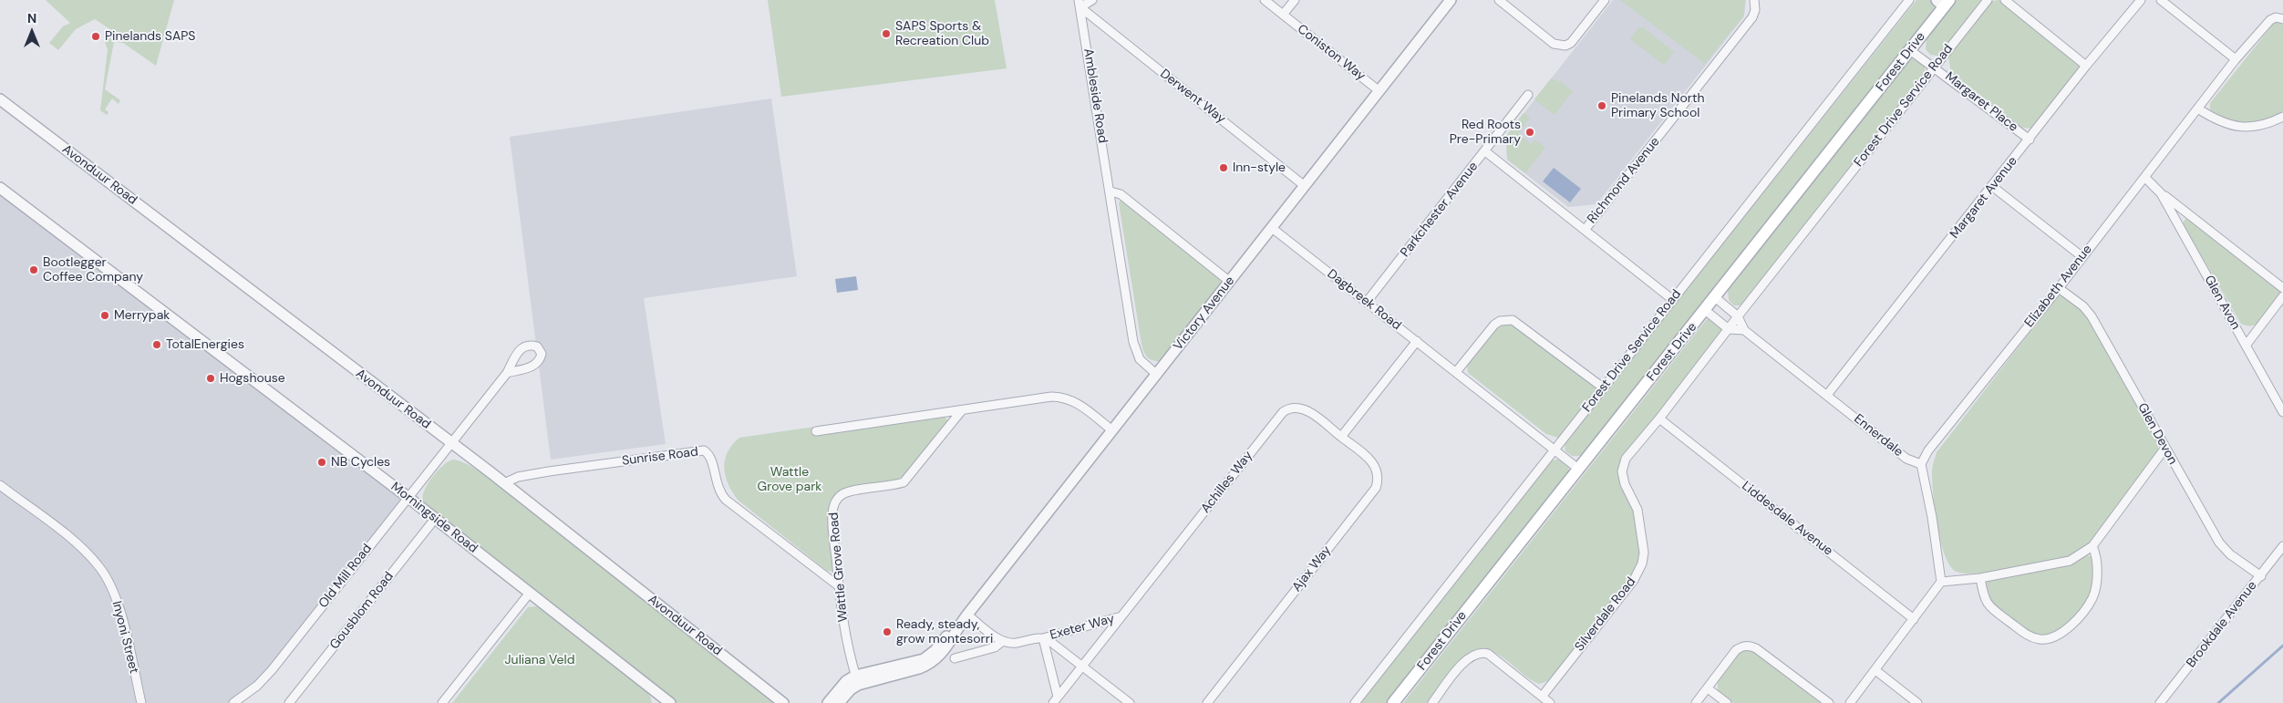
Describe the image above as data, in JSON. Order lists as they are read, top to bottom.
{
  "streets": {
    "main road": ["Forest Drive"],
    "street": [
      "Coniston Way",
      "Ambleside Road",
      "Derwent Way",
      "Margaret Place",
      "Forest Drive Service Road",
      "Avonduur Road",
      "Richmond Avenue",
      "Margaret Avenue",
      "Parkchester Avenue",
      "Elizabeth Avenue",
      "Dagbreek Road",
      "Glen Avon",
      "Victory Avenue",
      "Glen Devon",
      "Ennerdale",
      "Sunrise Road",
      "Achilles Way",
      "Morningside Road",
      "Liddesdale Avenue",
      "Wattle Grove Road",
      "Ajax Way",
      "Old Mill Road",
      "Gousblom Road",
      "Silverdale Road",
      "Brookdale Avenue",
      "Exeter Way",
      "Inyoni Street"
    ]
  },
  "crossings": [
    ["Coniston Way", "Victory Avenue"],
    ["Forest Drive", "Margaret Place"],
    ["Forest Drive", "Dagbreek Road"],
    ["Forest Drive", "Ennerdale"],
    ["Ambleside Road", "Derwent Way"],
    ["Ambleside Road", "Victory Avenue"],
    ["Derwent Way", "Victory Avenue"],
    ["Margaret Place", "Forest Drive Service Road"],
    ["Margaret Place", "Margaret Avenue"],
    ["Forest Drive Service Road", "Dagbreek Road"],
    ["Forest Drive Service Road", "Ennerdale"],
    ["Forest Drive Service Road", "Liddesdale Avenue"],
    ["Forest Drive Service Road", "Silverdale Road"],
    ["Avonduur Road", "Sunrise Road"],
    ["Avonduur Road", "Old Mill Road"],
    ["Margaret Avenue", "Ennerdale"],
    ["Parkchester Avenue", "Dagbreek Road"],
    ["Elizabeth Avenue", "Glen Avon"],
    ["Elizabeth Avenue", "Glen Devon"],
    ["Elizabeth Avenue", "Ennerdale"],
    ["Dagbreek Road", "Victory Avenue"],
    ["Victory Avenue", "Wattle Grove Road"],
    ["Glen Devon", "Brookdale Avenue"],
    ["Sunrise Road", "Wattle Grove Road"],
    ["Achilles Way", "Ajax Way"],
    ["Achilles Way", "Exeter Way"],
    ["Morningside Road", "Old Mill Road"],
    ["Morningside Road", "Gousblom Road"]
  ],
  "parks": ["Wattle Grove park", "Juliana Veld"],
  "places": [
    "SAPS Sports & Recreation Club",
    "Pinelands SAPS",
    "Pinelands North Primary School",
    "Red Roots Pre-Primary",
    "Inn-style",
    "Bootlegger Coffee Company",
    "Merrypak",
    "TotalEnergies",
    "Hogshouse",
    "NB Cycles",
    "Ready, steady, grow montesorri"
  ],
  "north": "top"
}
